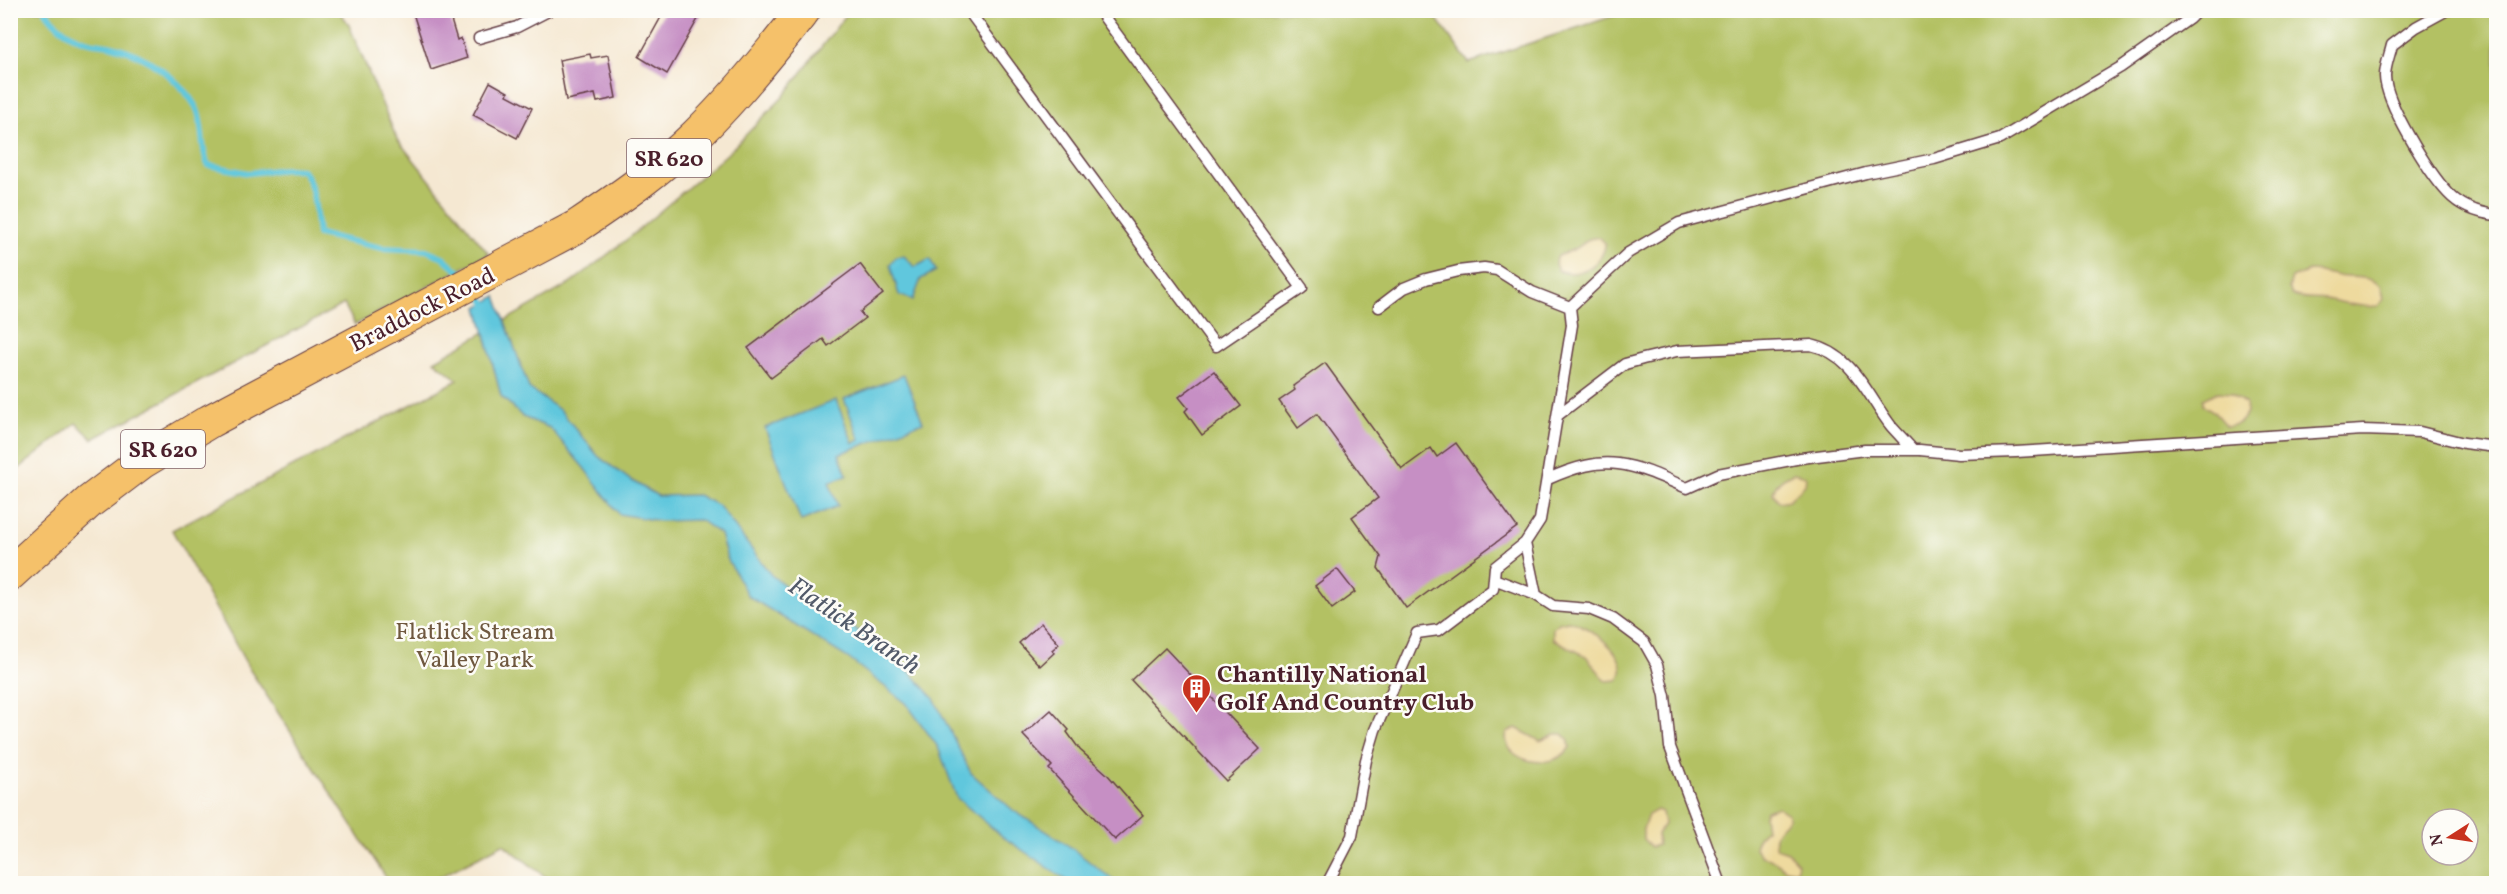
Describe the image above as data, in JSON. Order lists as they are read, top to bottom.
{
  "streets": {
    "main road": ["SR 620", "Braddock Road"]
  },
  "water": ["Flatlick Branch"],
  "parks": ["Flatlick Stream Valley Park"],
  "places": {
    "building": ["Chantilly National Golf And Country Club"]
  },
  "north": "left"
}
